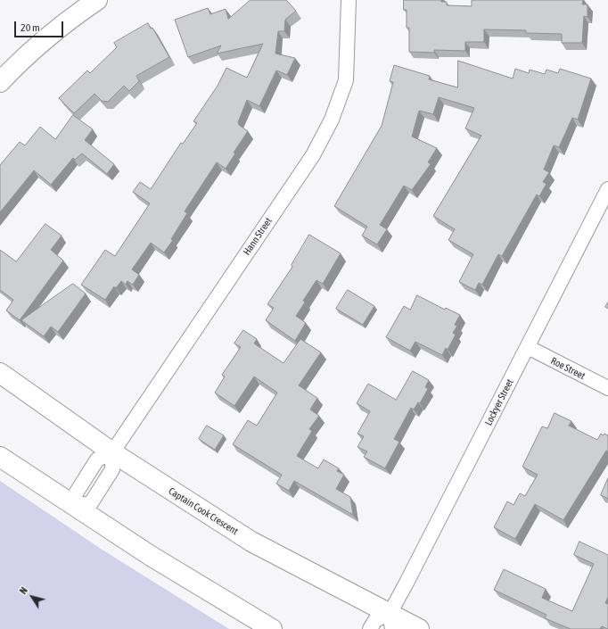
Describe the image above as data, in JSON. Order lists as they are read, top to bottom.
{
  "streets": {
    "main road": ["Captain Cook Crescent"],
    "street": ["Hann Street", "Roe Street", "Lockyer Street"]
  },
  "crossings": [
    ["Hann Street", "Captain Cook Crescent"],
    ["Roe Street", "Lockyer Street"],
    ["Lockyer Street", "Captain Cook Crescent"]
  ],
  "scale_bar": "20 m",
  "north": "top left"
}
